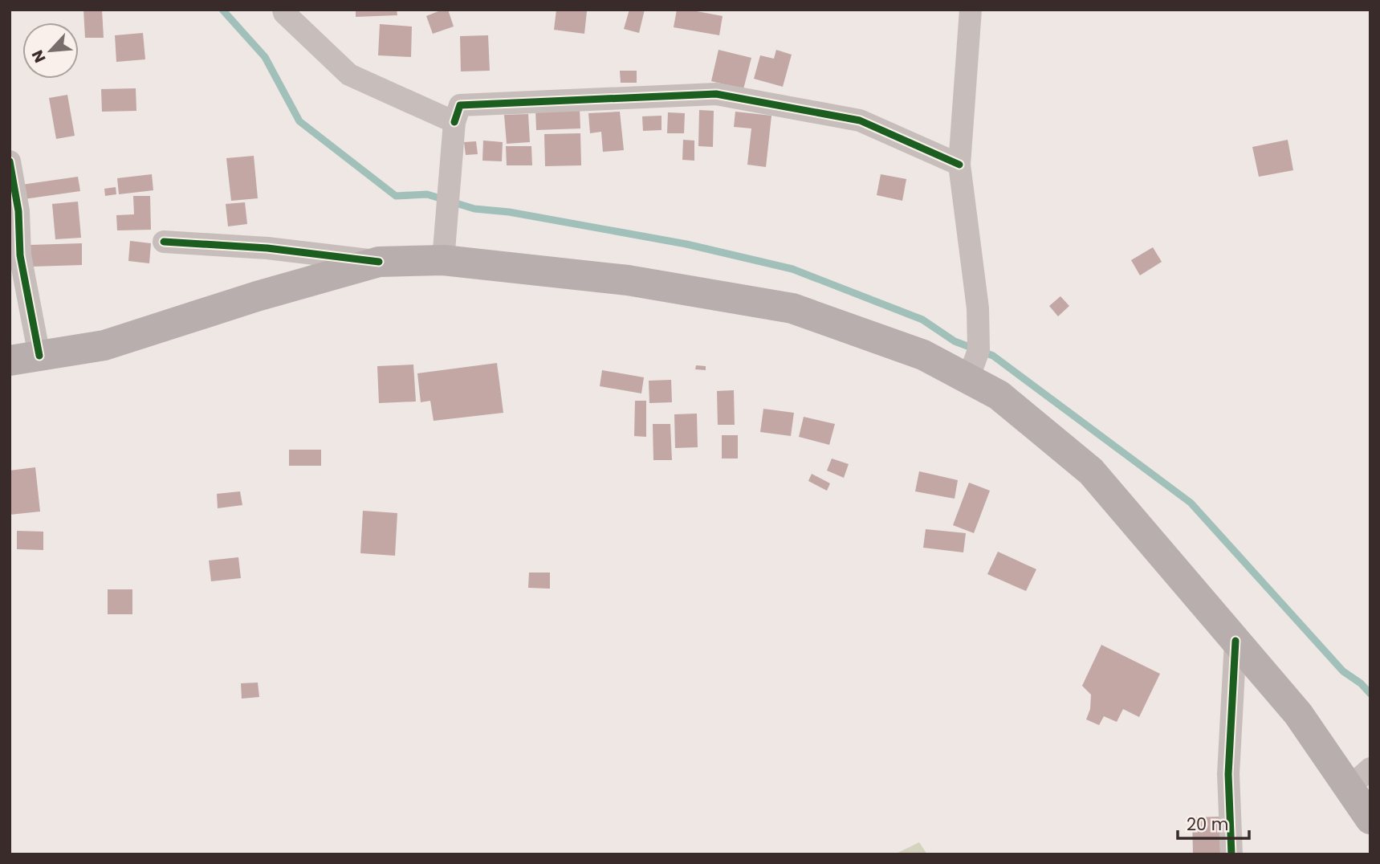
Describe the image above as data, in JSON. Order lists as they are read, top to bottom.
{
  "scale_bar": "20 m",
  "north": "bottom left"
}
